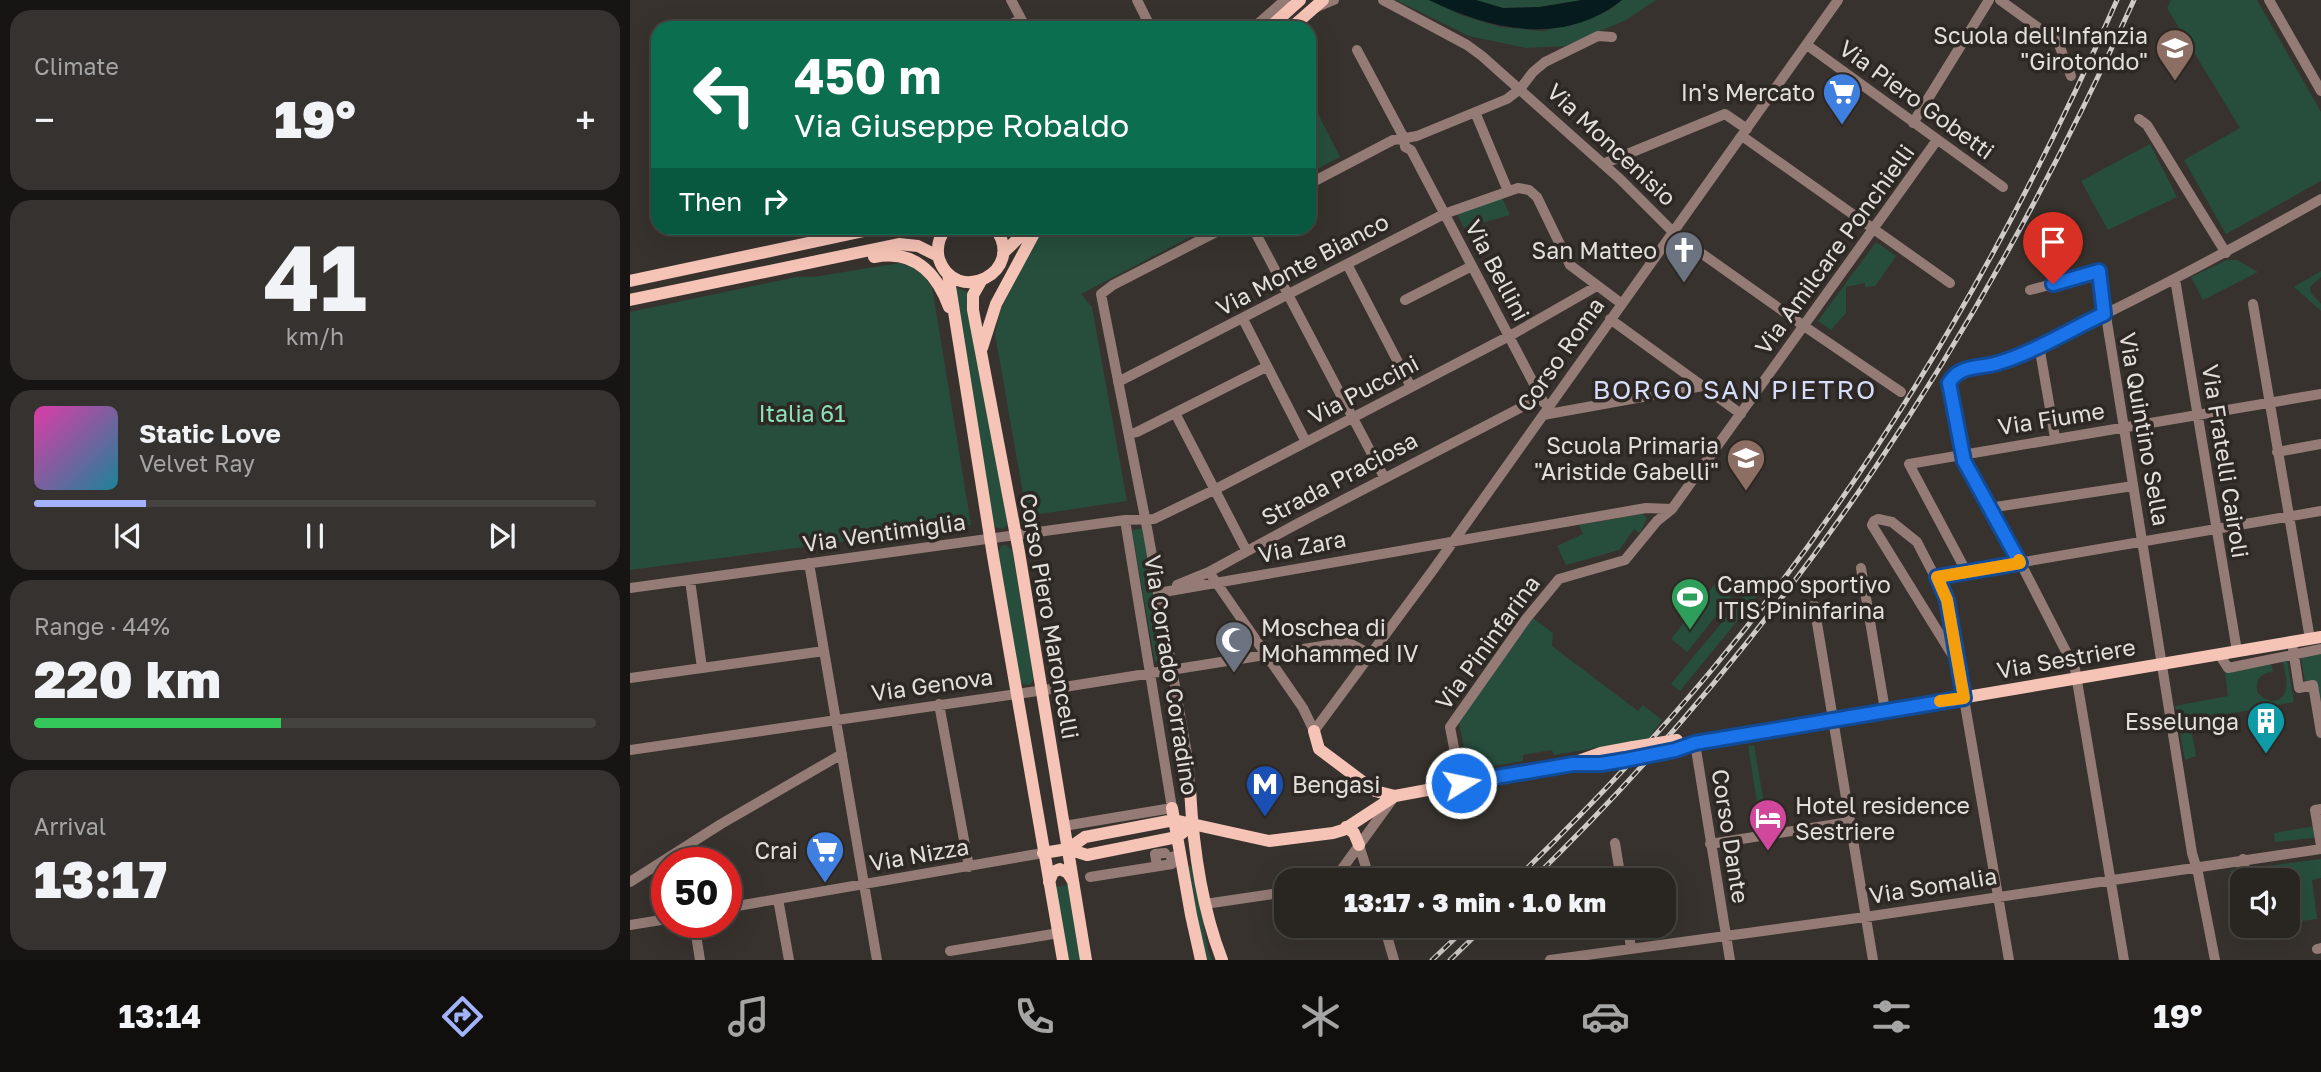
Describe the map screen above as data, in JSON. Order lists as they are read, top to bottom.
{
  "streets": {
    "main road": [
      "Corso Piero Maroncelli",
      "Via Sestriere",
      "Via Corrado Corradino",
      "Via Nizza"
    ],
    "street": [
      "Via Piero Gobetti",
      "Via Moncenisio",
      "Via Amilcare Ponchielli",
      "Via Monte Bianco",
      "Via Bellini",
      "Corso Roma",
      "Via Puccini",
      "Via Fiume",
      "Via Quintino Sella",
      "Via Fratelli Cairoli",
      "Strada Praciosa",
      "Via Ventimiglia",
      "Via Zara",
      "Via Pininfarina",
      "Via Genova",
      "Corso Dante",
      "Via Somalia"
    ]
  },
  "crossings": [
    ["Via Piero Gobetti", "Via Amilcare Ponchielli"],
    ["Via Piero Gobetti", "Corso Roma"],
    ["Via Moncenisio", "Via Amilcare Ponchielli"],
    ["Via Moncenisio", "Corso Roma"],
    ["Via Amilcare Ponchielli", "Via Pininfarina"],
    ["Via Monte Bianco", "Via Bellini"],
    ["Via Monte Bianco", "Via Corrado Corradino"],
    ["Via Bellini", "Corso Roma"],
    ["Via Bellini", "Via Puccini"],
    ["Via Bellini", "Strada Praciosa"],
    ["Corso Roma", "Via Zara"],
    ["Corso Roma", "Via Sestriere"],
    ["Corso Roma", "Via Genova"],
    ["Via Puccini", "Via Ventimiglia"],
    ["Via Puccini", "Via Corrado Corradino"],
    ["Via Fiume", "Via Quintino Sella"],
    ["Via Fiume", "Via Fratelli Cairoli"],
    ["Via Quintino Sella", "Via Sestriere"],
    ["Via Quintino Sella", "Via Somalia"],
    ["Via Fratelli Cairoli", "Via Sestriere"],
    ["Strada Praciosa", "Via Zara"],
    ["Strada Praciosa", "Via Corrado Corradino"],
    ["Via Ventimiglia", "Corso Piero Maroncelli"],
    ["Via Ventimiglia", "Via Corrado Corradino"],
    ["Via Zara", "Via Corrado Corradino"],
    ["Corso Piero Maroncelli", "Via Genova"],
    ["Corso Piero Maroncelli", "Via Nizza"],
    ["Via Pininfarina", "Via Sestriere"],
    ["Via Sestriere", "Corso Dante"],
    ["Via Corrado Corradino", "Via Genova"],
    ["Via Corrado Corradino", "Via Nizza"],
    ["Corso Dante", "Via Somalia"]
  ],
  "districts": ["BORGO SAN PIETRO"],
  "parks": ["Italia 61"],
  "places": {
    "school or university": ["Scuola dell'Infanzia \"Girotondo\"", "Scuola Primaria \"Aristide Gabelli\""],
    "supermarket": ["In's Mercato", "Crai"],
    "church": ["San Matteo"],
    "sports": ["Campo sportivo ITIS Pininfarina"],
    "mosque": ["Moschea di Mohammed IV"],
    "building": ["Esselunga"],
    "metro station": ["Bengasi"],
    "hotel": ["Hotel residence Sestriere"]
  },
  "page": {
    "tile": [
      "Climate",
      ["41", "km/h"],
      ["Range · 44%", "220 km"],
      ["Arrival", "13:17"]
    ],
    "turn": ["450 m", "Via Giuseppe Robaldo"],
    "heat": ["−", "19°", "+"],
    "then": "Then",
    "song": ["Static Love", "Velvet Ray"],
    "limit": "50",
    "trip": "13:17 · 3 min · 1.0 km",
    "tabs": ["13:14", "19°"]
  }
}
